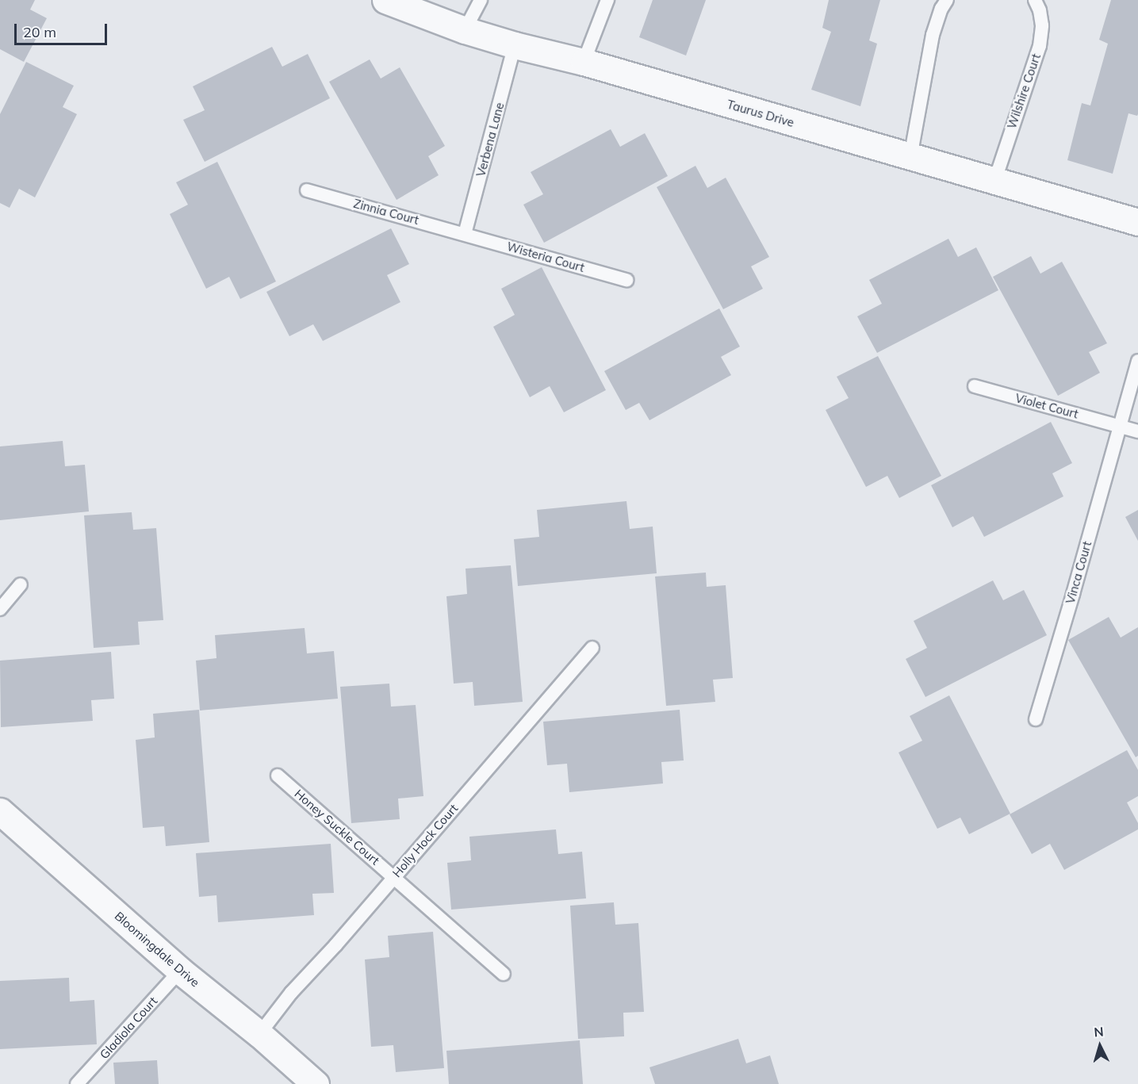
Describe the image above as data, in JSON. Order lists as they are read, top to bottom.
{
  "streets": {
    "street": ["Taurus Drive", "Bloomingdale Drive"],
    "lane": [
      "Wilshire Court",
      "Verbena Lane",
      "Zinnia Court",
      "Wisteria Court",
      "Violet Court",
      "Vinca Court",
      "Honey Suckle Court",
      "Holly Hock Court",
      "Gladiola Court"
    ]
  },
  "crossings": [
    ["Wilshire Court", "Taurus Drive"],
    ["Taurus Drive", "Verbena Lane"],
    ["Verbena Lane", "Zinnia Court"],
    ["Verbena Lane", "Wisteria Court"],
    ["Zinnia Court", "Wisteria Court"],
    ["Violet Court", "Vinca Court"],
    ["Honey Suckle Court", "Holly Hock Court"],
    ["Holly Hock Court", "Bloomingdale Drive"],
    ["Bloomingdale Drive", "Gladiola Court"]
  ],
  "scale_bar": "20 m",
  "north": "top"
}
